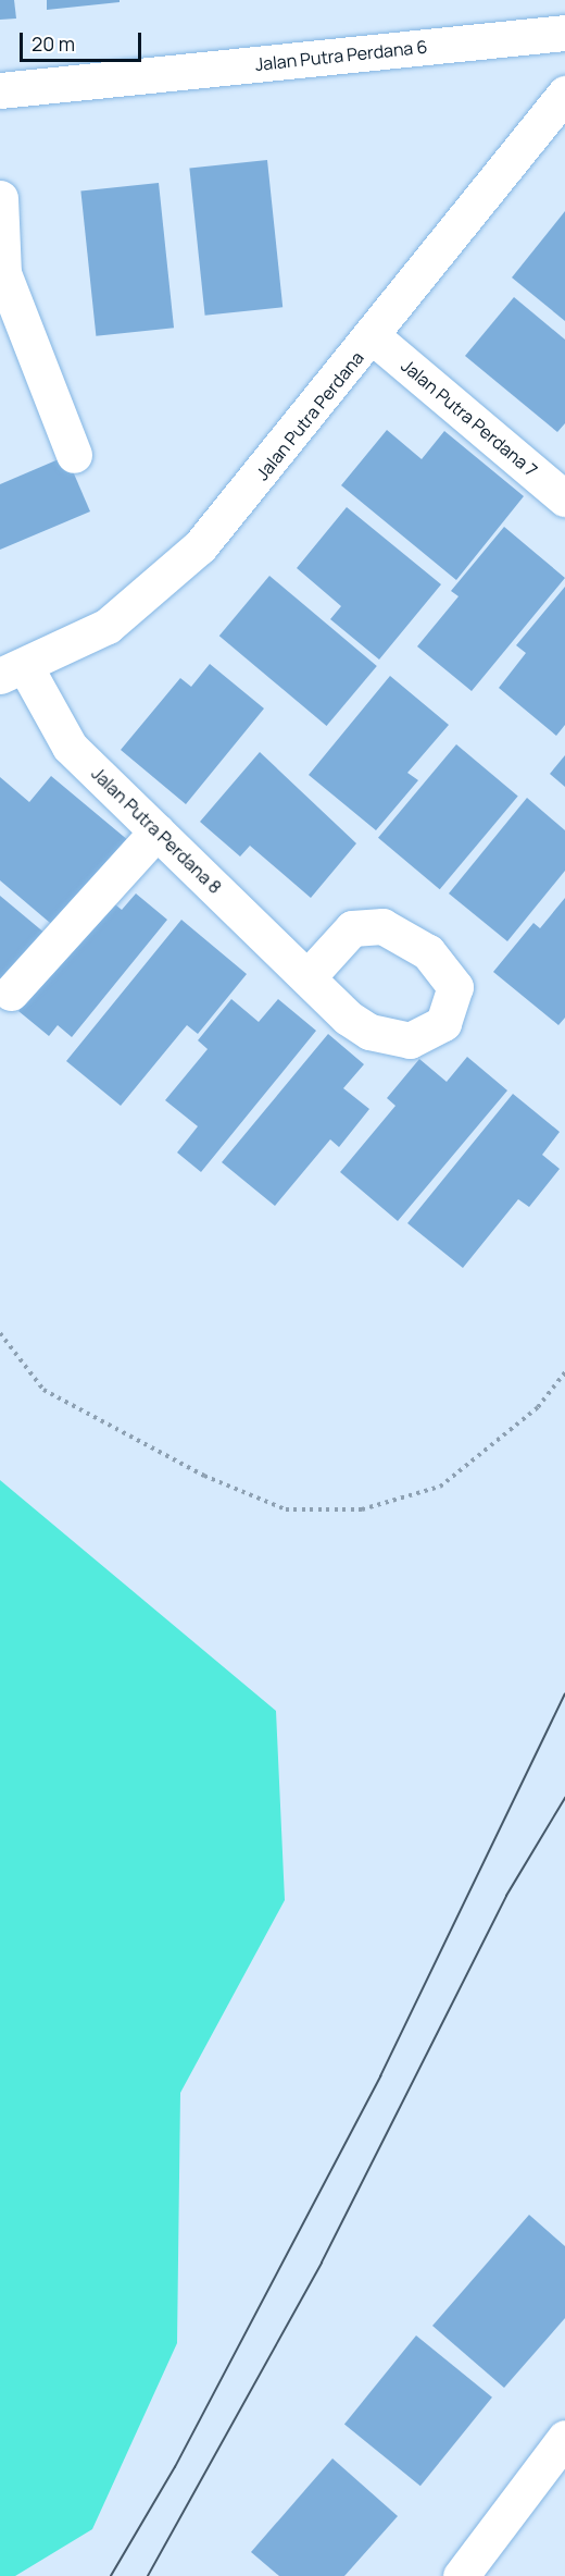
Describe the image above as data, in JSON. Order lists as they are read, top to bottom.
{
  "streets": {
    "street": [
      "Jalan Putra Perdana 6",
      "Jalan Putra Perdana",
      "Jalan Putra Perdana 7",
      "Jalan Putra Perdana 8"
    ]
  },
  "crossings": [
    ["Jalan Putra Perdana", "Jalan Putra Perdana 7"],
    ["Jalan Putra Perdana", "Jalan Putra Perdana 8"]
  ],
  "scale_bar": "20 m"
}
